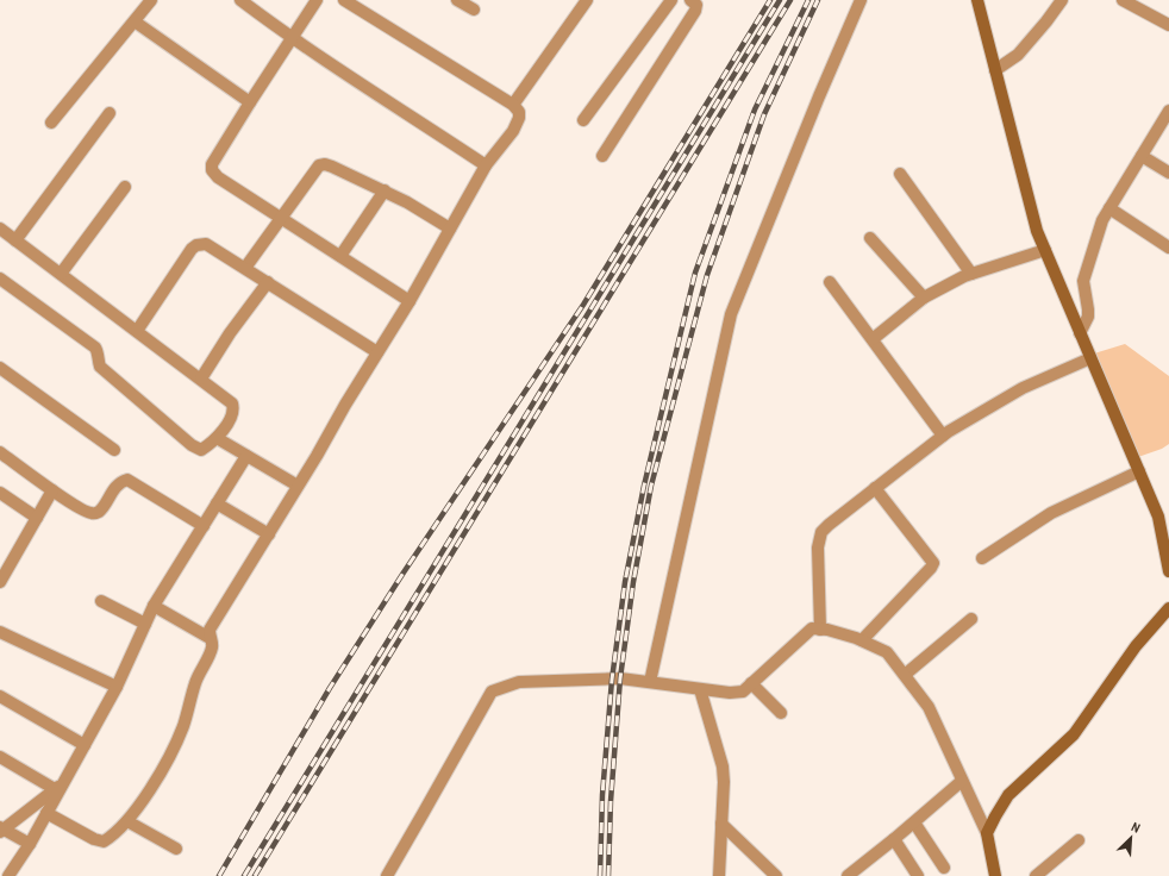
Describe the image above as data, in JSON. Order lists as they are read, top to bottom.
{
  "north": "top right"
}
